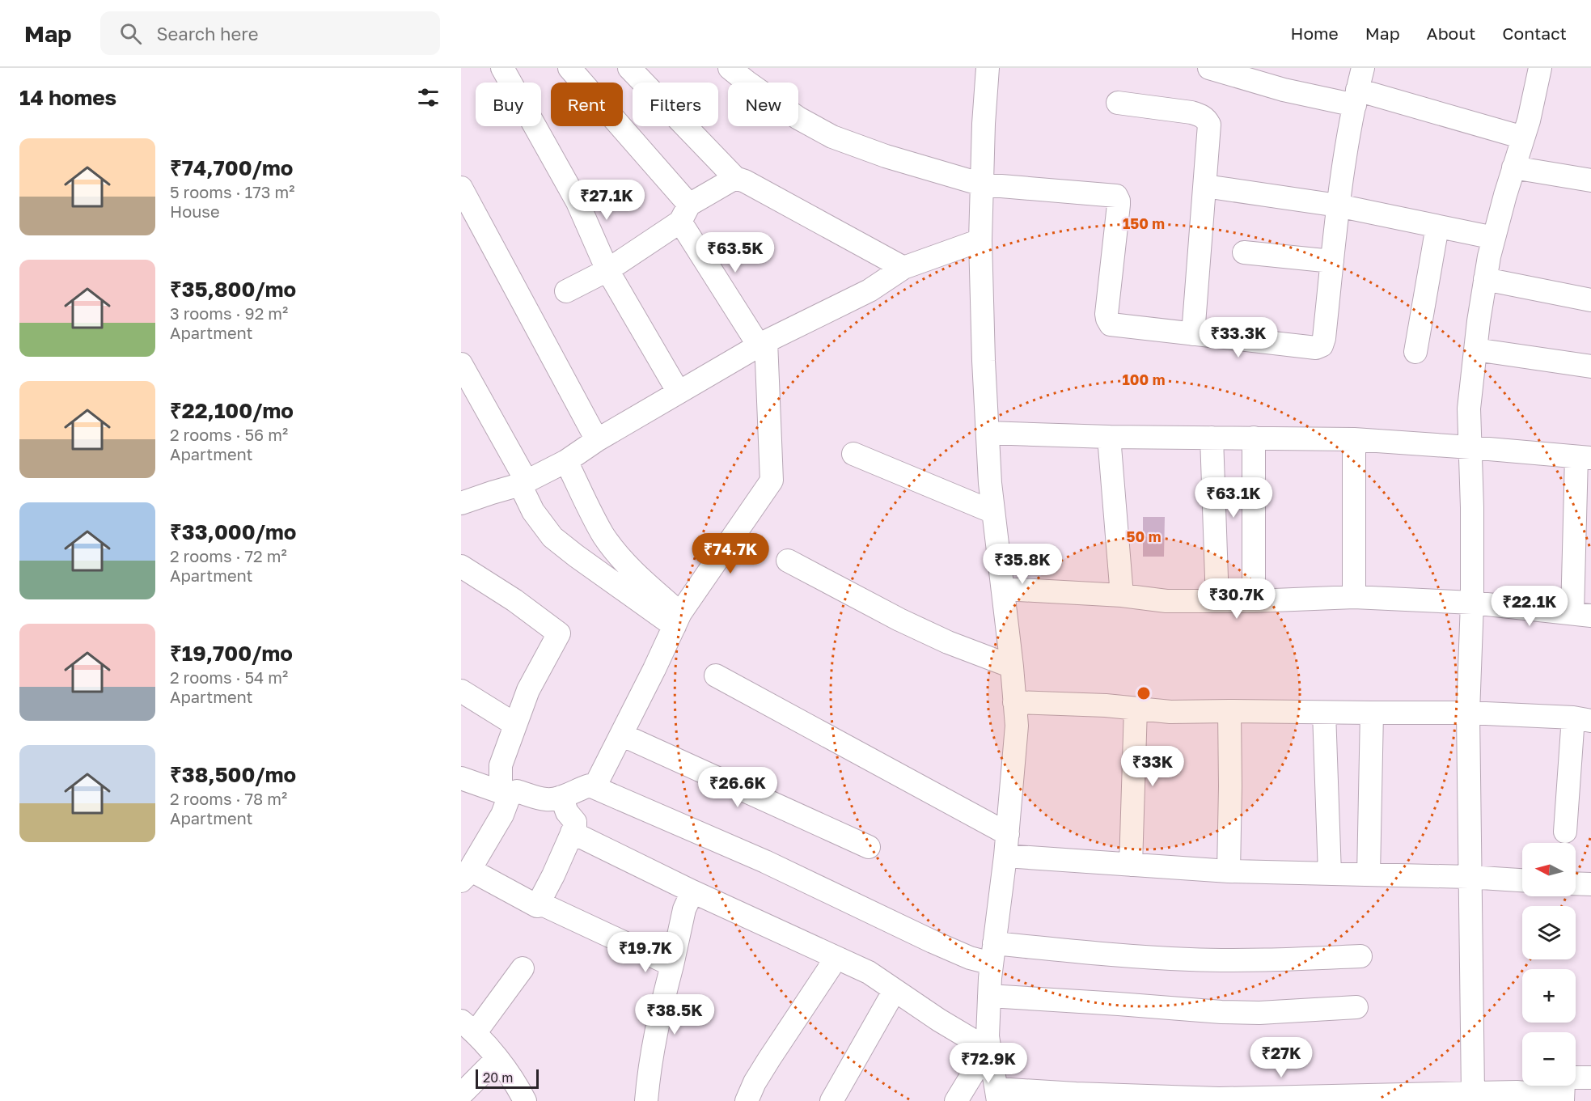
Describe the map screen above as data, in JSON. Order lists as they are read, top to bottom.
{
  "scale_bar": "20 m",
  "north": "left",
  "page": {
    "header": "Map",
    "search": "Search here",
    "nav": [
      "Home",
      "Map",
      "About",
      "Contact"
    ],
    "heading": "14 homes",
    "chip": [
      "Buy",
      "Rent",
      "Filters",
      "New"
    ],
    "list": [
      {
        "name": "₹74,700/mo",
        "note": "5 rooms · 173 m² · House"
      },
      {
        "name": "₹35,800/mo",
        "note": "3 rooms · 92 m² · Apartment"
      },
      {
        "name": "₹22,100/mo",
        "note": "2 rooms · 56 m² · Apartment"
      },
      {
        "name": "₹33,000/mo",
        "note": "2 rooms · 72 m² · Apartment"
      },
      {
        "name": "₹19,700/mo",
        "note": "2 rooms · 54 m² · Apartment"
      },
      {
        "name": "₹38,500/mo",
        "note": "2 rooms · 78 m² · Apartment"
      }
    ],
    "price": [
      "₹27.1K",
      "₹63.5K",
      "₹33.3K",
      "₹63.1K",
      "₹74.7K",
      "₹35.8K",
      "₹30.7K",
      "₹22.1K",
      "₹33K",
      "₹26.6K",
      "₹19.7K",
      "₹38.5K",
      "₹27K",
      "₹72.9K"
    ],
    "map_buttons": ["+", "−"],
    "scale": "20 m"
  },
  "rings": ["150 m", "100 m", "50 m"]
}
